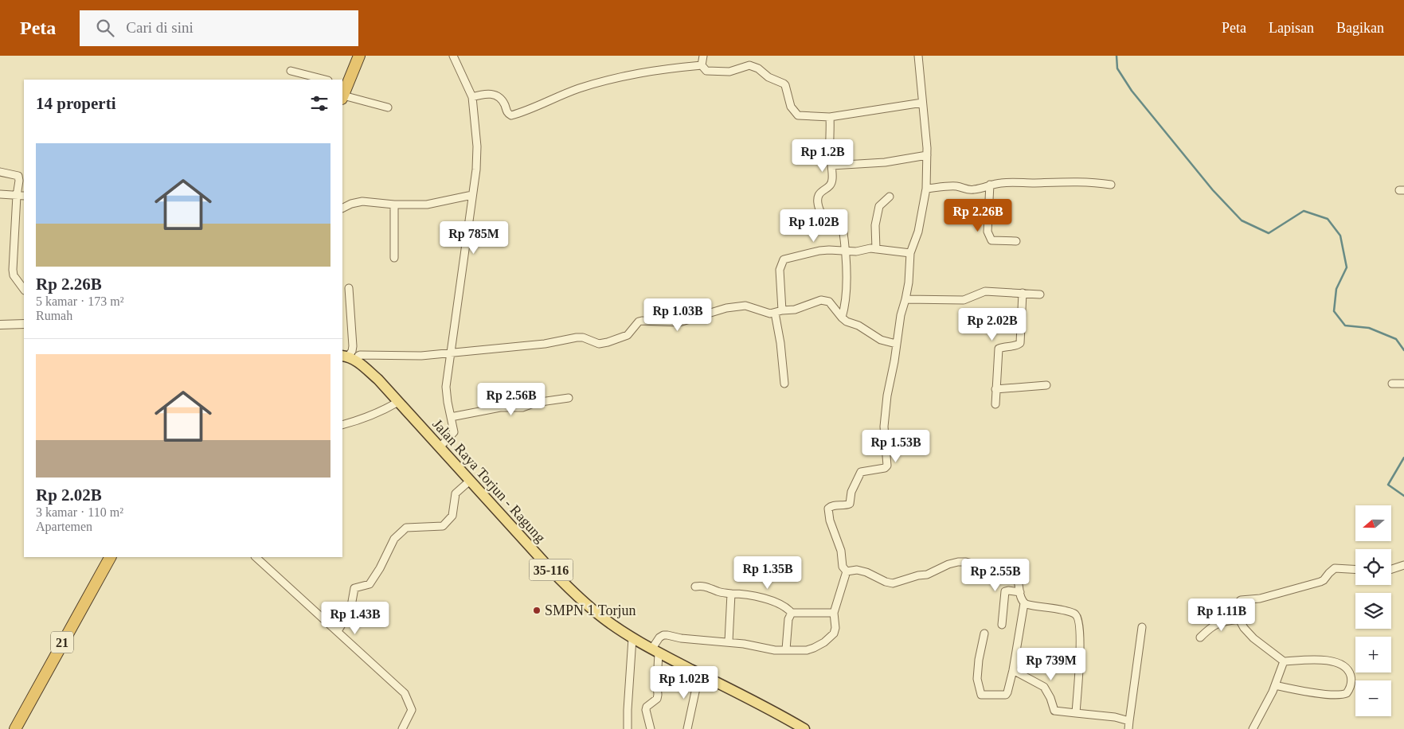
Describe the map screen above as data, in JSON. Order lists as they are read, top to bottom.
{
  "streets": {
    "highway": ["21"],
    "main road": ["Jalan Raya Torjun - Ragung", "35-116"]
  },
  "places": ["SMPN 1 Torjun"],
  "north": "left",
  "page": {
    "header": "Peta",
    "search": "Cari di sini",
    "nav": ["Peta", "Lapisan", "Bagikan"],
    "heading": "14 properti",
    "list": [
      {
        "name": "Rp 2.26B",
        "note": "5 kamar · 173 m² · Rumah"
      },
      {
        "name": "Rp 2.02B",
        "note": "3 kamar · 110 m² · Apartemen"
      }
    ],
    "price": [
      "Rp 1.2B",
      "Rp 2.26B",
      "Rp 1.02B",
      "Rp 785M",
      "Rp 1.03B",
      "Rp 2.02B",
      "Rp 2.56B",
      "Rp 1.53B",
      "Rp 1.35B",
      "Rp 2.55B",
      "Rp 1.11B",
      "Rp 1.43B",
      "Rp 739M",
      "Rp 1.02B"
    ],
    "map_buttons": ["+", "−"]
  }
}
